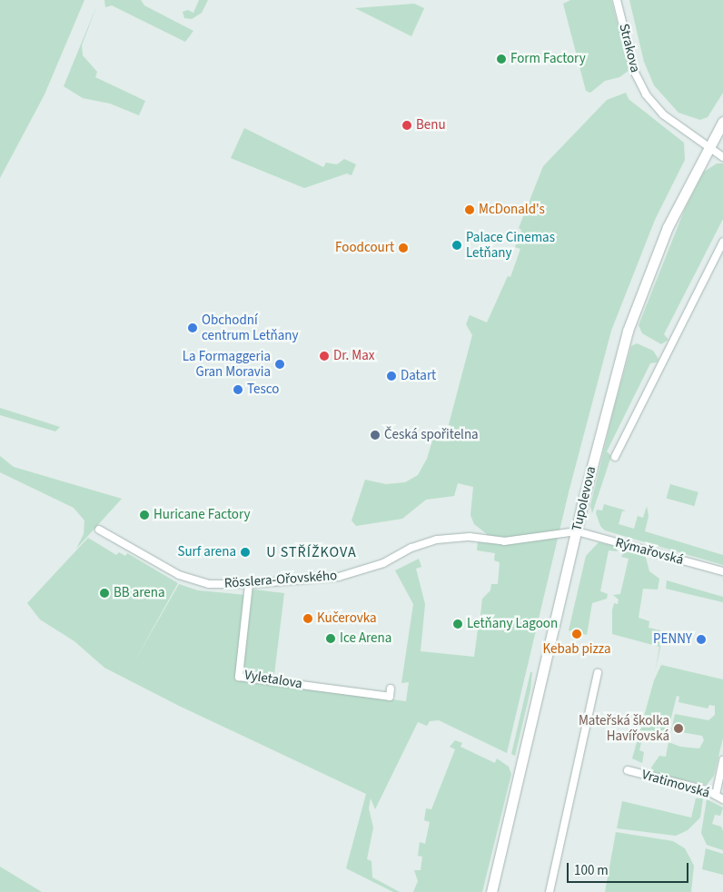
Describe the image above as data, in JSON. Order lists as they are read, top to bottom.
{
  "streets": {
    "main road": ["Tupolevova"],
    "street": [
      "Strakova",
      "Rýmařovská",
      "Rösslera-Ořovského",
      "Vyletalova",
      "Vratimovská"
    ]
  },
  "crossings": [
    ["Strakova", "Tupolevova"],
    ["Tupolevova", "Rýmařovská"],
    ["Tupolevova", "Rösslera-Ořovského"],
    ["Rýmařovská", "Rösslera-Ořovského"],
    ["Rösslera-Ořovského", "Vyletalova"]
  ],
  "districts": ["U STŘÍŽKOVA"],
  "places": [
    "Form Factory",
    "Benu",
    "McDonald's",
    "Palace Cinemas Letňany",
    "Foodcourt",
    "Obchodní centrum Letňany",
    "Dr. Max",
    "La Formaggeria Gran Moravia",
    "Datart",
    "Tesco",
    "Česká spořitelna",
    "Huricane Factory",
    "Surf arena",
    "BB arena",
    "Kučerovka",
    "Letňany Lagoon",
    "Kebab pizza",
    "Ice Arena",
    "PENNY",
    "Mateřská školka Havířovská"
  ],
  "scale_bar": "100 m"
}
